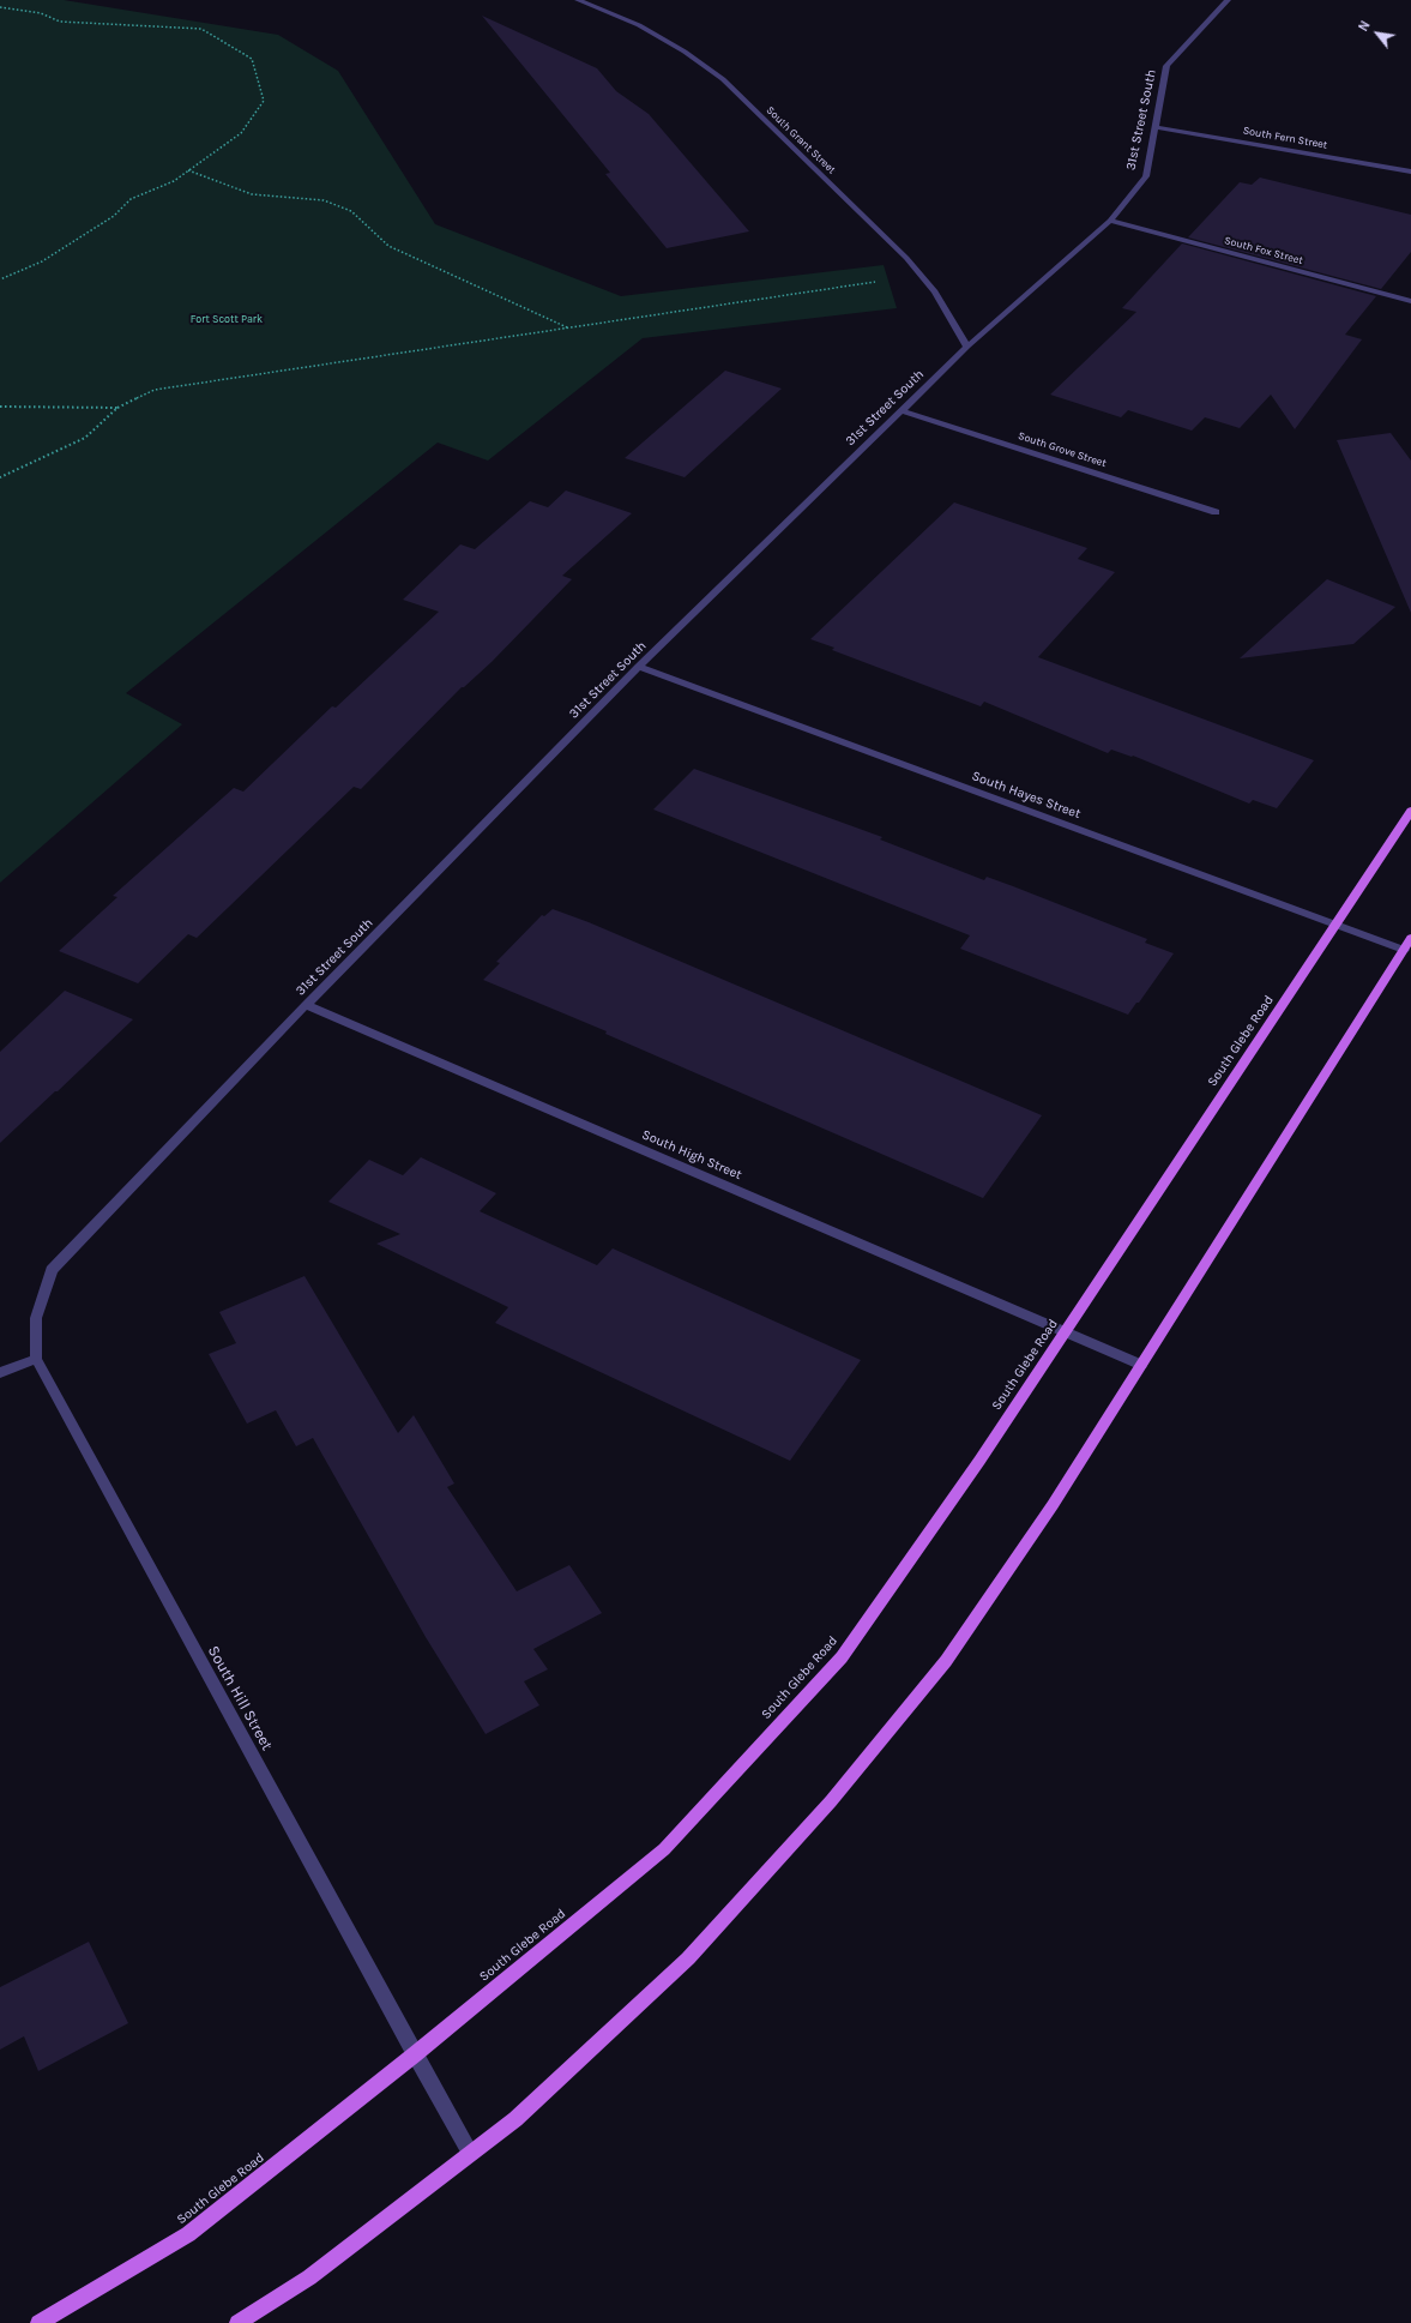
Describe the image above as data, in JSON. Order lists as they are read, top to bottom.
{
  "streets": {
    "main road": ["South Glebe Road"],
    "street": [
      "31st Street South",
      "South Fern Street",
      "South Grant Street",
      "South Fox Street",
      "South Grove Street",
      "South Hayes Street",
      "South High Street",
      "South Hill Street"
    ]
  },
  "crossings": [
    ["31st Street South", "South Fern Street"],
    ["31st Street South", "South Grant Street"],
    ["31st Street South", "South Fox Street"],
    ["31st Street South", "South Grove Street"],
    ["31st Street South", "South Hayes Street"],
    ["31st Street South", "South High Street"],
    ["31st Street South", "South Hill Street"],
    ["South Hayes Street", "South Glebe Road"],
    ["South Glebe Road", "South High Street"],
    ["South Glebe Road", "South Hill Street"]
  ],
  "parks": ["Fort Scott Park"],
  "north": "top left"
}
